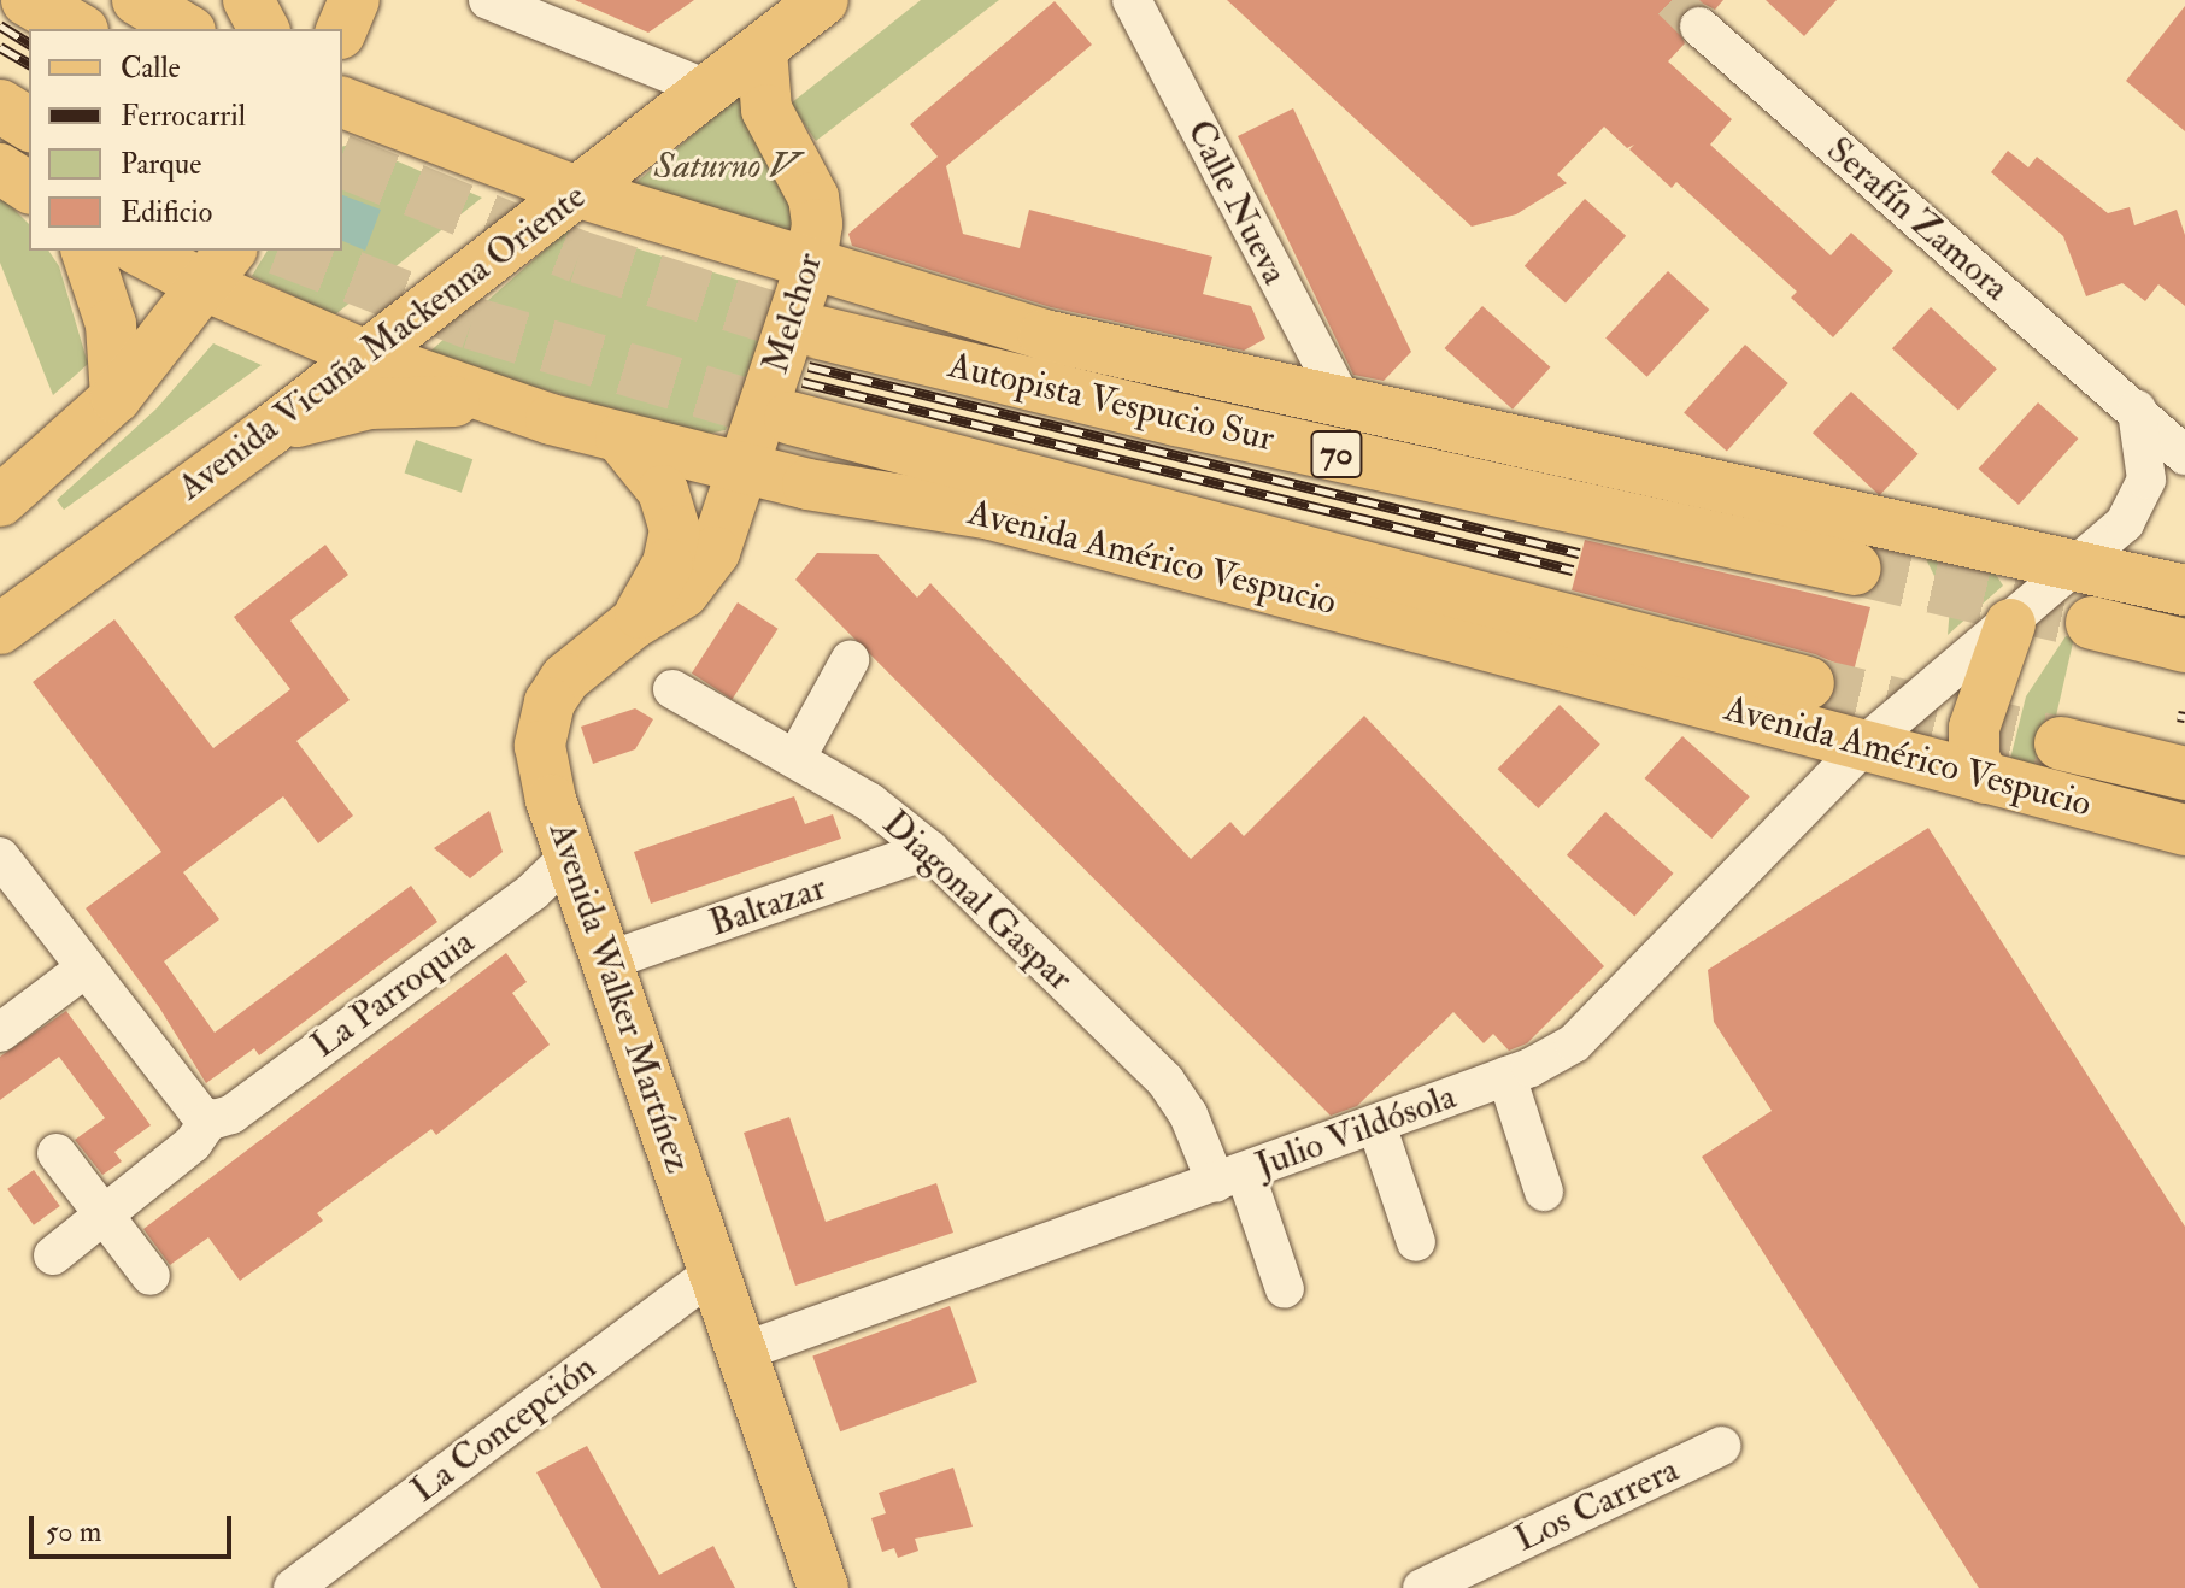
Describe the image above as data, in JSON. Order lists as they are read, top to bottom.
{
  "streets": {
    "highway": ["Autopista Vespucio Sur", "70"],
    "main road": [
      "Melchor",
      "Avenida Vicuña Mackenna Oriente",
      "Avenida Américo Vespucio",
      "Avenida Walker Martínez"
    ],
    "street": [
      "Calle Nueva",
      "Serafín Zamora",
      "Diagonal Gaspar",
      "Baltazar",
      "La Parroquia",
      "Julio Vildósola",
      "La Concepción",
      "Los Carrera"
    ]
  },
  "crossings": [
    ["Melchor", "Avenida Vicuña Mackenna Oriente"],
    ["Melchor", "Avenida Américo Vespucio"],
    ["Melchor", "Avenida Walker Martínez"],
    ["Avenida Vicuña Mackenna Oriente", "Avenida Américo Vespucio"],
    ["Avenida Américo Vespucio", "Avenida Walker Martínez"],
    ["Avenida Américo Vespucio", "Julio Vildósola"],
    ["Diagonal Gaspar", "Baltazar"],
    ["Diagonal Gaspar", "Julio Vildósola"],
    ["Baltazar", "Avenida Walker Martínez"],
    ["La Parroquia", "Avenida Walker Martínez"],
    ["Avenida Walker Martínez", "Julio Vildósola"],
    ["Avenida Walker Martínez", "La Concepción"]
  ],
  "parks": ["Saturno V"],
  "legend": [
    "Calle",
    "Ferrocarril",
    "Parque",
    "Edificio"
  ],
  "scale_bar": "50 m"
}
